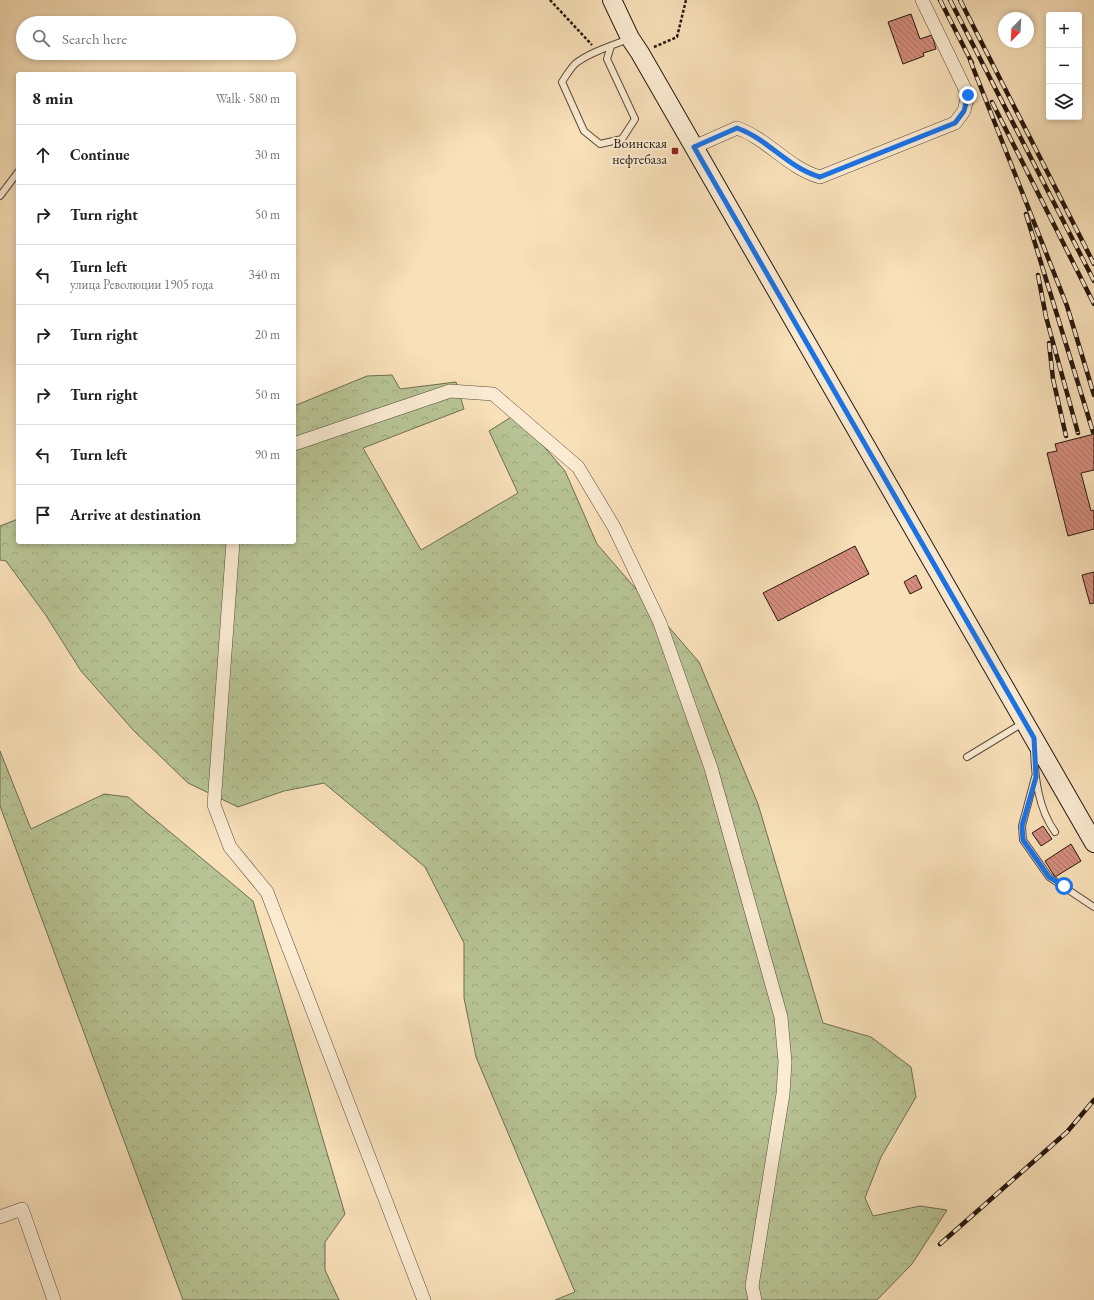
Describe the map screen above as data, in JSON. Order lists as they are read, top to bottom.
{
  "places": {
    "transit": ["Воинская нефтебаза"]
  },
  "north": "bottom left",
  "page": {
    "map_buttons": ["+", "−"],
    "search": "Search here",
    "heading": ["8 min", "Walk · 580 m"],
    "list": [
      ["Continue", "30 m"],
      ["Turn right", "50 m"],
      ["Turn left", "улица Революции 1905 года", "340 m"],
      ["Turn right", "20 m"],
      ["Turn right", "50 m"],
      ["Turn left", "90 m"],
      "Arrive at destination"
    ]
  }
}
